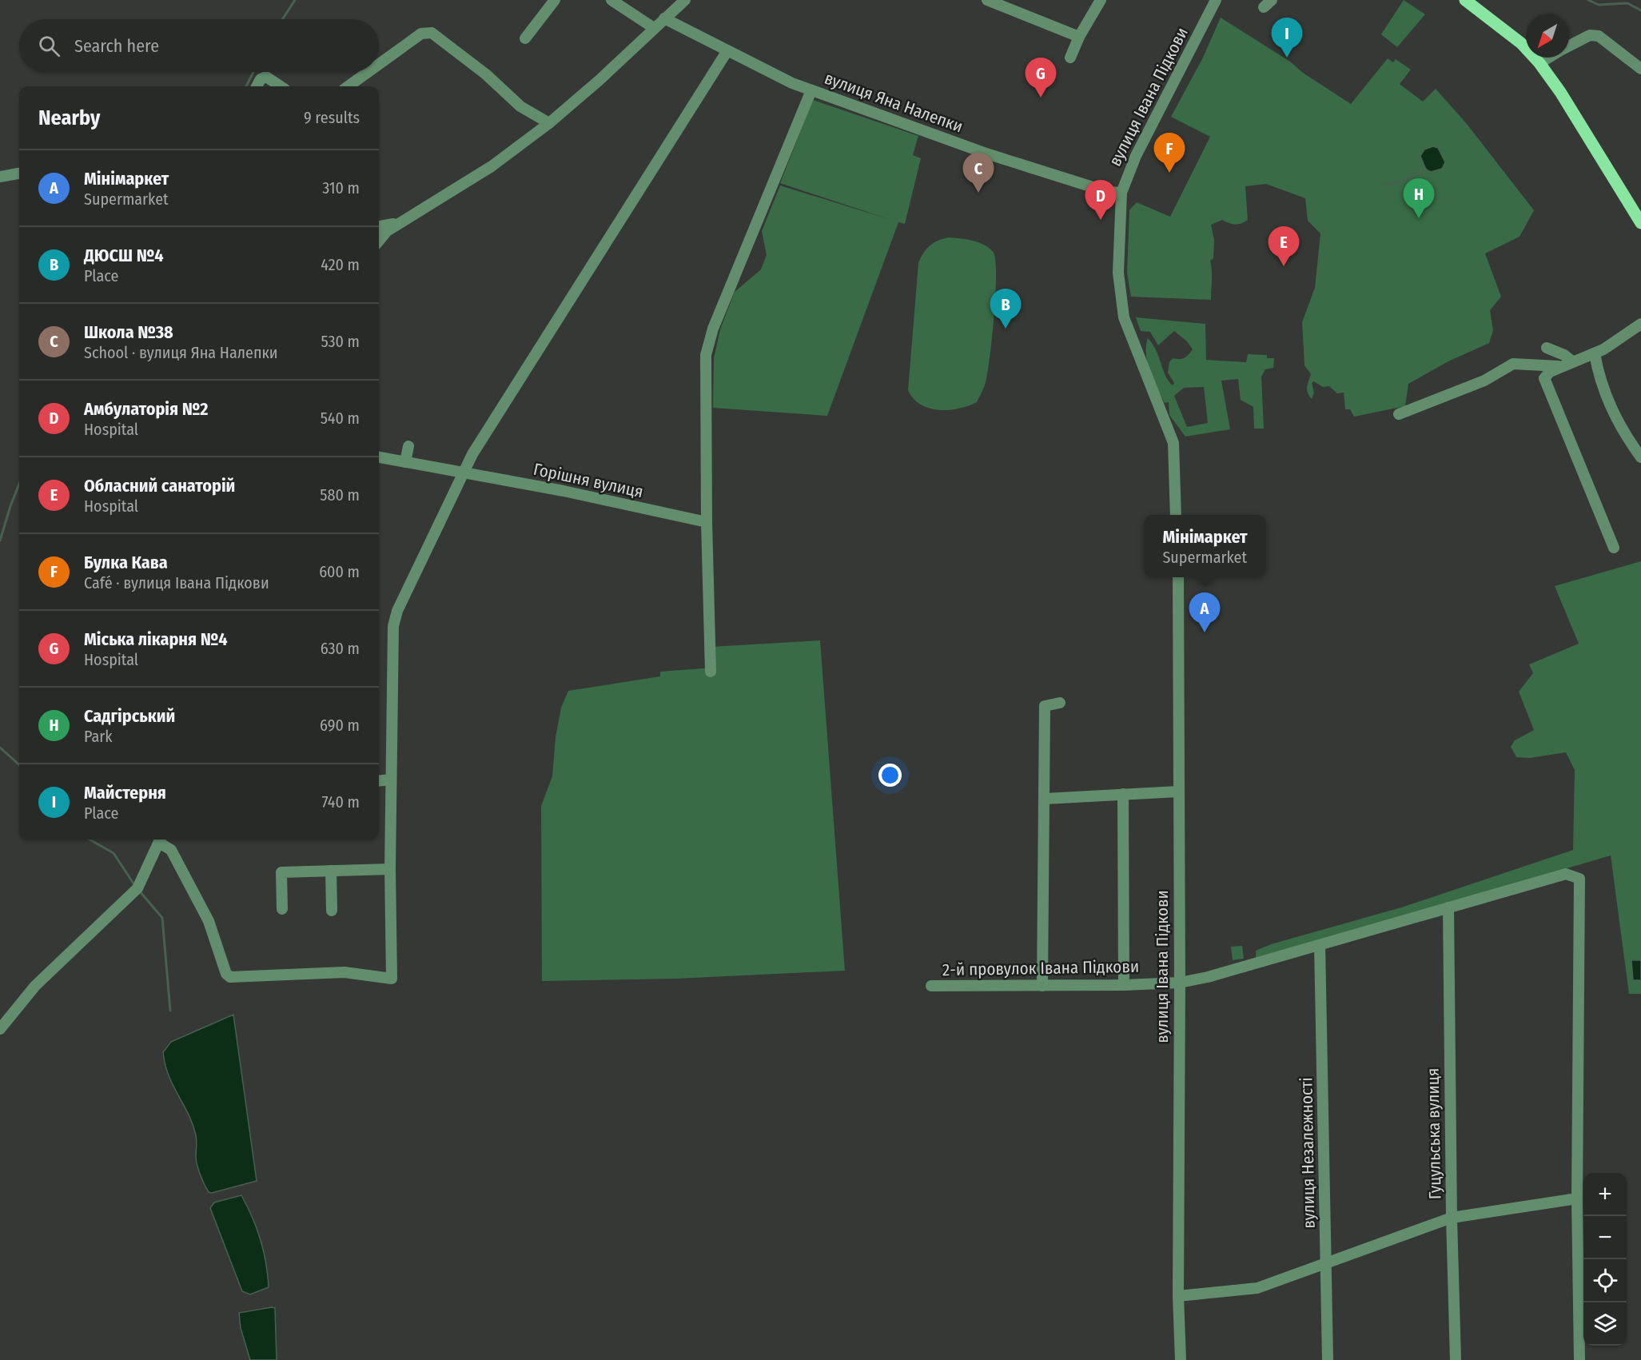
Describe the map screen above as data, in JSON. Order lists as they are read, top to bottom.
{
  "streets": {
    "street": [
      "вулиця Івана Підкови",
      "вулиця Яна Налепки",
      "Горішня вулиця",
      "2-й провулок Івана Підкови",
      "Гуцульська вулиця",
      "вулиця Незалежності"
    ]
  },
  "crossings": [
    ["вулиця Івана Підкови", "вулиця Яна Налепки"],
    ["вулиця Івана Підкови", "2-й провулок Івана Підкови"],
    ["2-й провулок Івана Підкови", "Гуцульська вулиця"],
    ["2-й провулок Івана Підкови", "вулиця Незалежності"]
  ],
  "north": "bottom left",
  "page": {
    "pins": [
      "I",
      "G",
      "F",
      "C",
      "H",
      "D",
      "E",
      "B",
      "A"
    ],
    "search": "Search here",
    "heading": ["Nearby", "9 results"],
    "list": [
      {
        "mark": "A",
        "name": "Мінімаркет",
        "note": "Supermarket",
        "value": "310 m"
      },
      {
        "mark": "B",
        "name": "ДЮСШ №4",
        "note": "Place",
        "value": "420 m"
      },
      {
        "mark": "C",
        "name": "Школа №38",
        "note": "School · вулиця Яна Налепки",
        "value": "530 m"
      },
      {
        "mark": "D",
        "name": "Амбулаторія №2",
        "note": "Hospital",
        "value": "540 m"
      },
      {
        "mark": "E",
        "name": "Обласний санаторій",
        "note": "Hospital",
        "value": "580 m"
      },
      {
        "mark": "F",
        "name": "Булка Кава",
        "note": "Café · вулиця Івана Підкови",
        "value": "600 m"
      },
      {
        "mark": "G",
        "name": "Міська лікарня №4",
        "note": "Hospital",
        "value": "630 m"
      },
      {
        "mark": "H",
        "name": "Садгірський",
        "note": "Park",
        "value": "690 m"
      },
      {
        "mark": "I",
        "name": "Майстерня",
        "note": "Place",
        "value": "740 m"
      }
    ],
    "popup": ["Мінімаркет", "Supermarket"],
    "map_buttons": ["+", "−"]
  }
}
